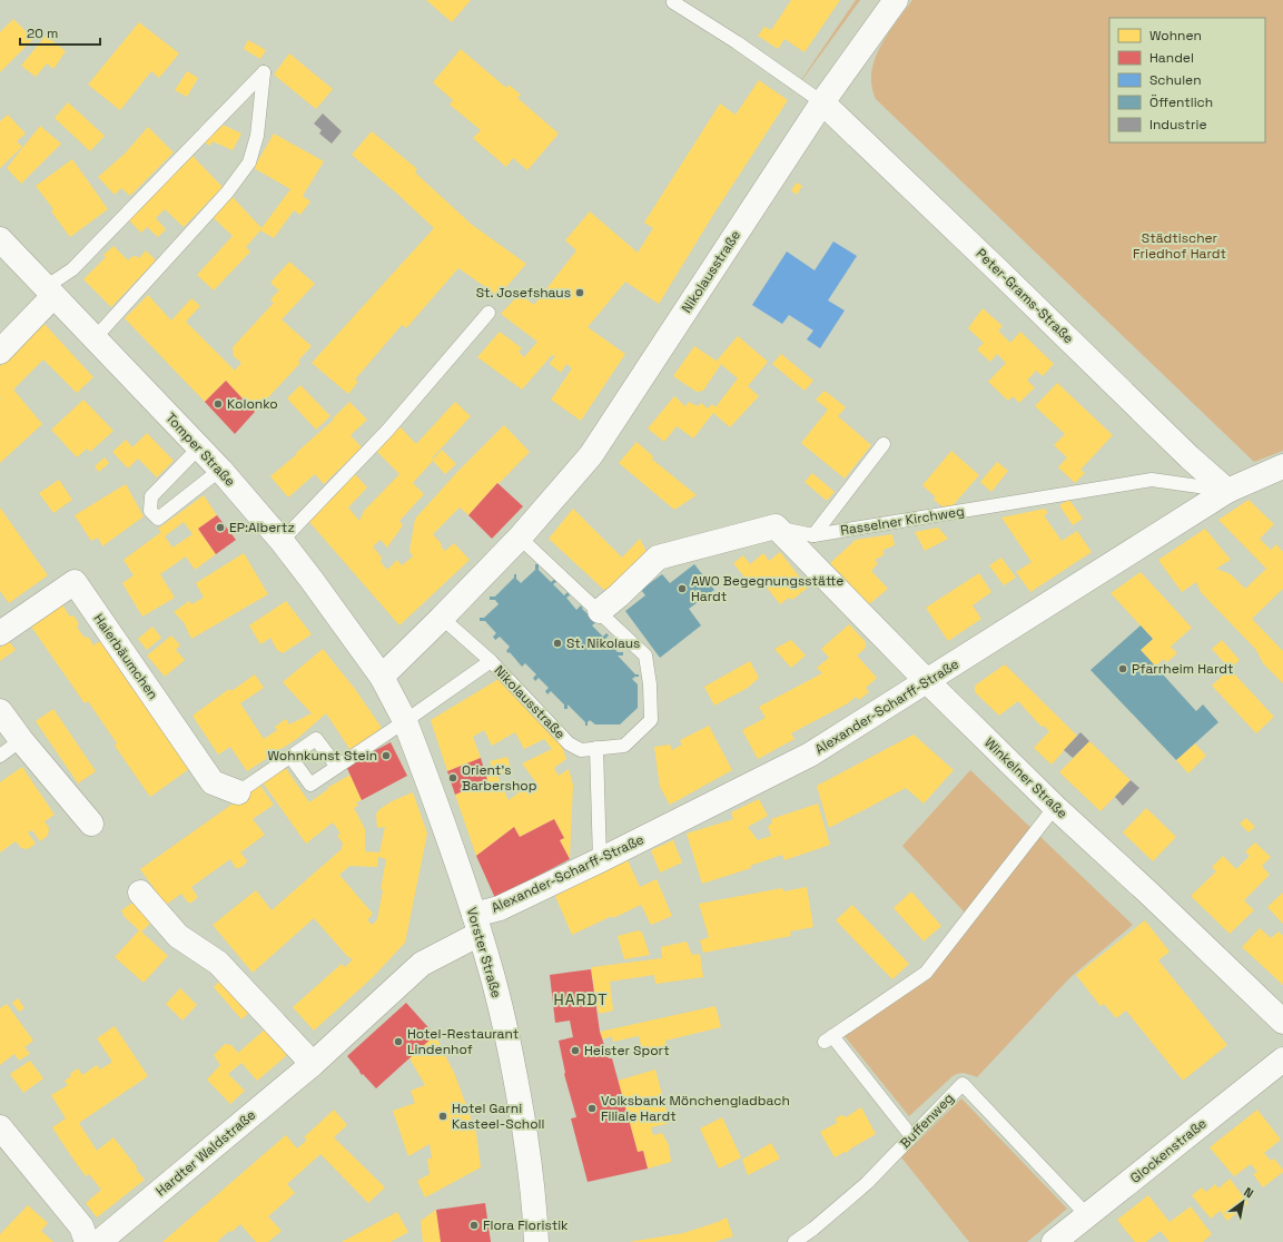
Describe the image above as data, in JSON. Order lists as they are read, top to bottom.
{
  "streets": {
    "street": [
      "Nikolausstraße",
      "Peter-Grams-Straße",
      "Tomper Straße",
      "Rasselner Kirchweg",
      "Haierbäumchen",
      "Alexander-Scharff-Straße",
      "Winkelner Straße",
      "Vorster Straße",
      "Glockenstraße",
      "Hardter Waldstraße"
    ],
    "lane": ["Buffenweg"]
  },
  "crossings": [
    ["Nikolausstraße", "Peter-Grams-Straße"],
    ["Nikolausstraße", "Tomper Straße"],
    ["Nikolausstraße", "Rasselner Kirchweg"],
    ["Nikolausstraße", "Vorster Straße"],
    ["Peter-Grams-Straße", "Rasselner Kirchweg"],
    ["Peter-Grams-Straße", "Alexander-Scharff-Straße"],
    ["Tomper Straße", "Vorster Straße"],
    ["Rasselner Kirchweg", "Alexander-Scharff-Straße"],
    ["Rasselner Kirchweg", "Winkelner Straße"],
    ["Alexander-Scharff-Straße", "Winkelner Straße"],
    ["Alexander-Scharff-Straße", "Vorster Straße"],
    ["Alexander-Scharff-Straße", "Hardter Waldstraße"],
    ["Vorster Straße", "Hardter Waldstraße"],
    ["Buffenweg", "Glockenstraße"]
  ],
  "districts": ["HARDT"],
  "parks": ["Städtischer Friedhof Hardt"],
  "places": [
    "St. Josefshaus",
    "Kolonko",
    "EP:Albertz",
    "AWO Begegnungsstätte Hardt",
    "St. Nikolaus",
    "Pfarrheim Hardt",
    "Wohnkunst Stein",
    "Orient's Barbershop",
    "Hotel-Restaurant Lindenhof",
    "Heister Sport",
    "Volksbank Mönchengladbach Filiale Hardt",
    "Hotel Garni Kasteel-Scholl",
    "Flora Floristik"
  ],
  "legend": [
    "Wohnen",
    "Handel",
    "Schulen",
    "Öffentlich",
    "Industrie"
  ],
  "scale_bar": "20 m",
  "north": "top right"
}
